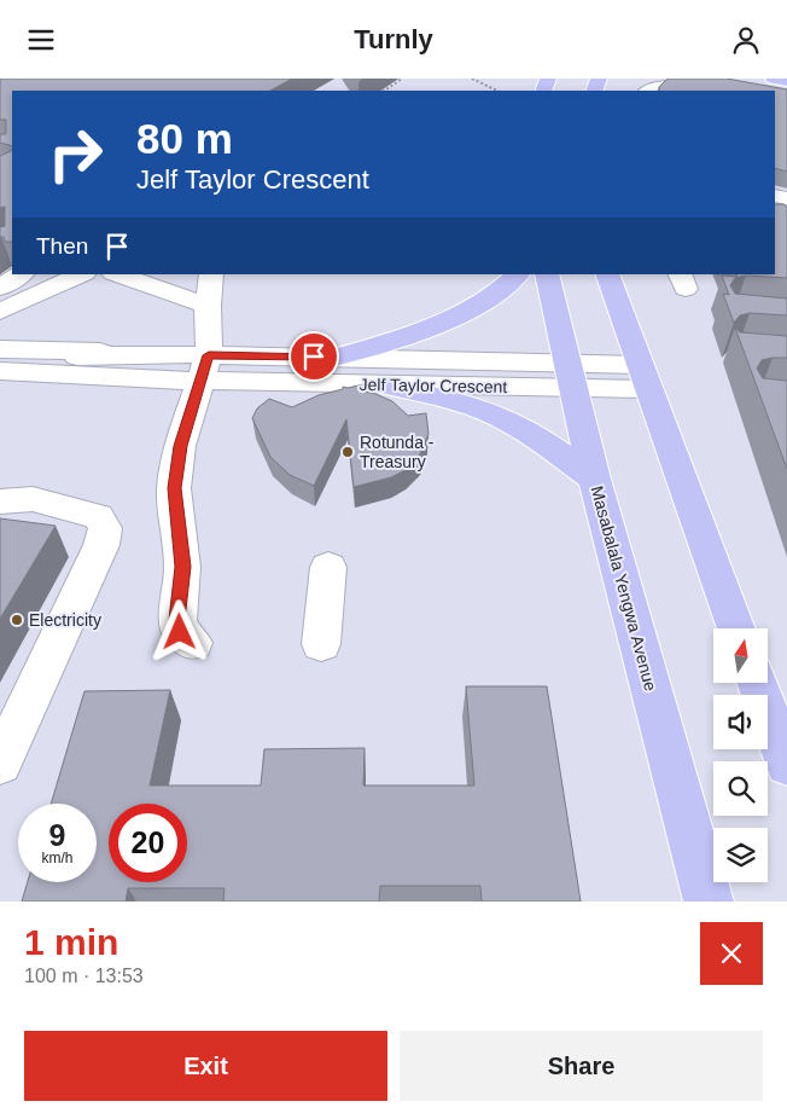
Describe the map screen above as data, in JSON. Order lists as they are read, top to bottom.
{
  "streets": {
    "main road": ["Masabalala Yengwa Avenue"],
    "lane": ["Jelf Taylor Crescent"]
  },
  "crossings": [
    ["Jelf Taylor Crescent", "Masabalala Yengwa Avenue"]
  ],
  "places": ["Rotunda - Treasury", "Electricity"],
  "north": "top",
  "page": {
    "header": "Turnly",
    "turn": ["80 m", "Jelf Taylor Crescent"],
    "then": "Then",
    "speed": "9 km/h",
    "limit": "20",
    "heading": ["1 min", "100 m · 13:53"],
    "buttons": ["Exit", "Share"]
  }
}
